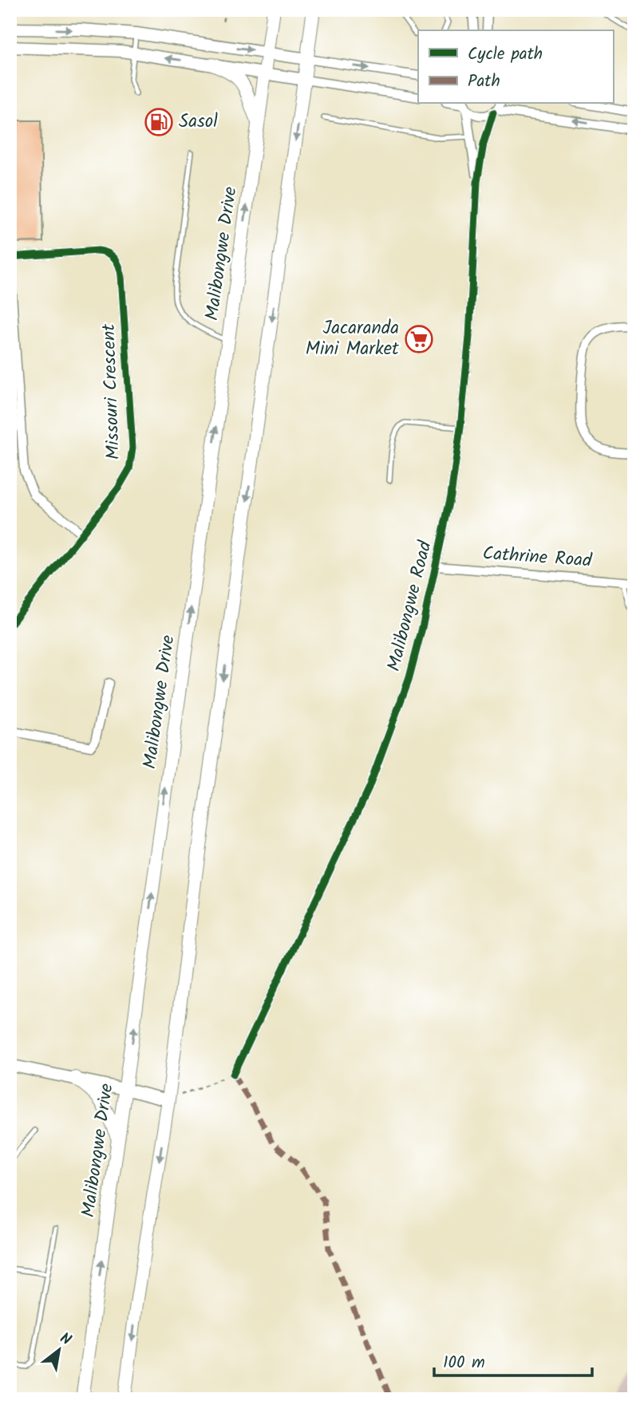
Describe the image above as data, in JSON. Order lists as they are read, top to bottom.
{
  "streets": {
    "main road": ["Malibongwe Drive"],
    "street": ["Missouri Crescent", "Cathrine Road", "Malibongwe Road"]
  },
  "crossings": [
    ["Cathrine Road", "Malibongwe Road"]
  ],
  "places": {
    "fuel station": ["Sasol"],
    "supermarket": ["Jacaranda Mini Market"]
  },
  "legend": ["Cycle path", "Path"],
  "scale_bar": "100 m",
  "north": "top right"
}
